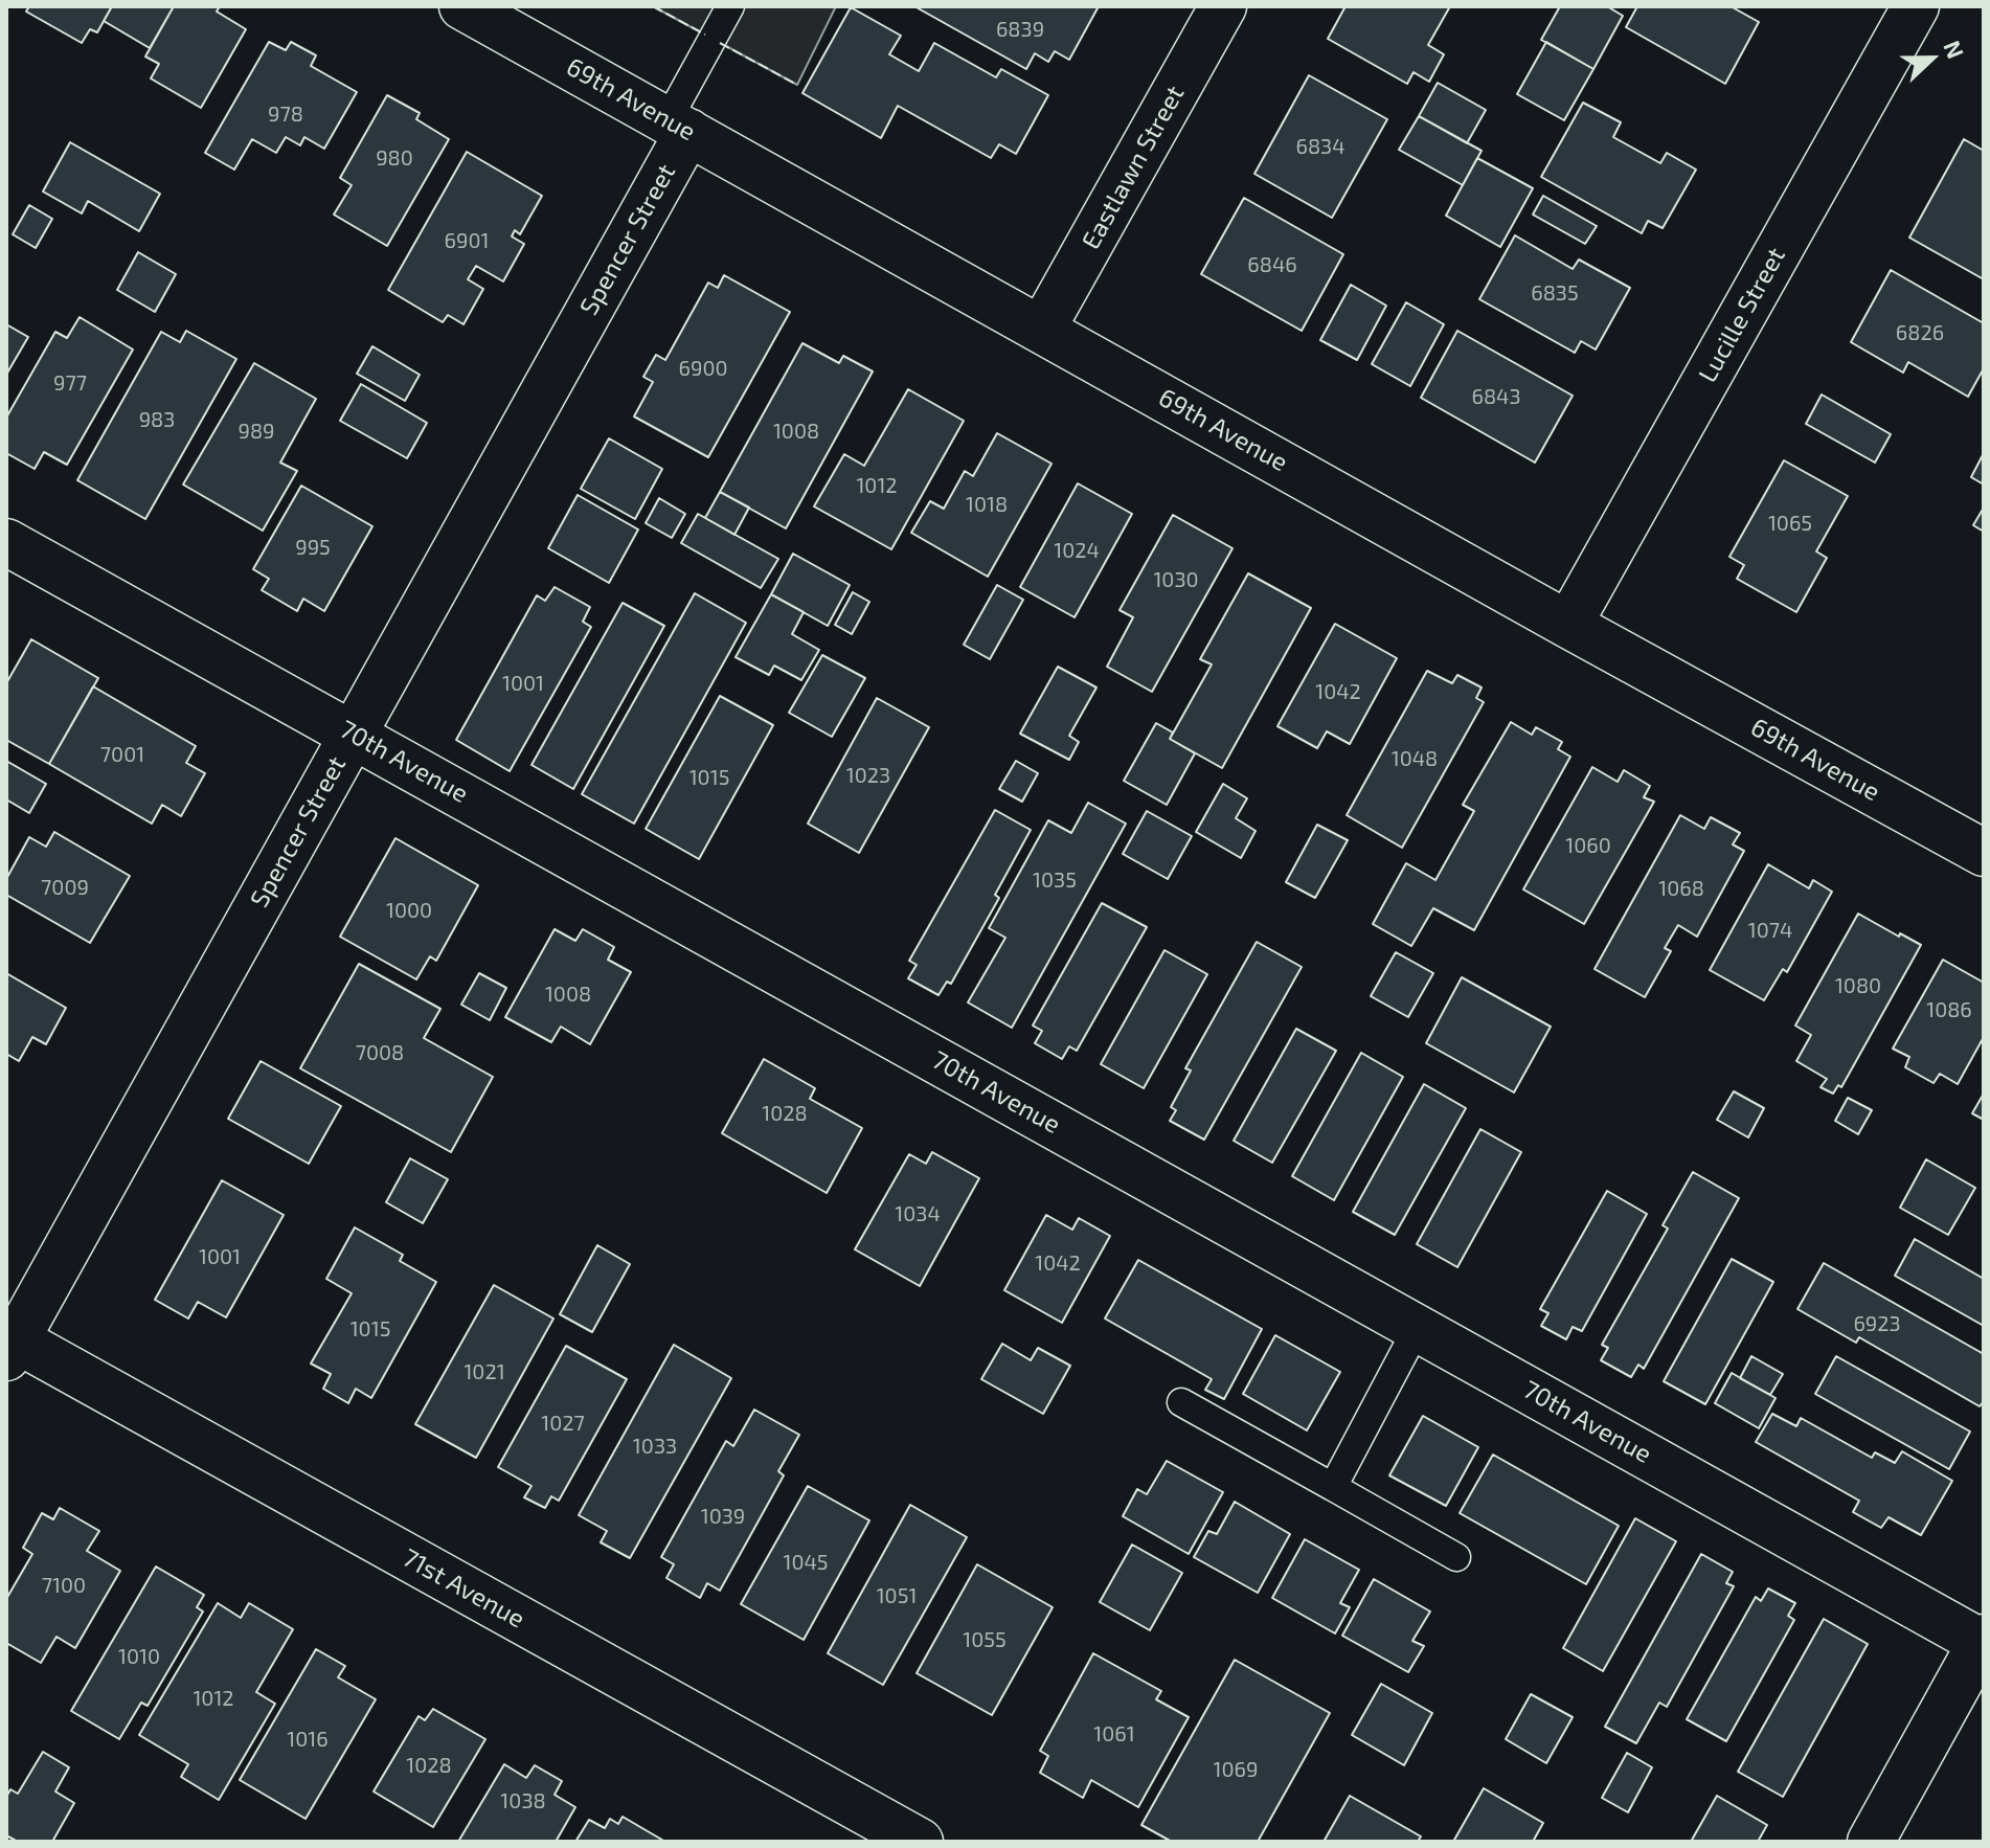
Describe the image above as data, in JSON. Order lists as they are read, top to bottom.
{
  "streets": {
    "street": [
      "69th Avenue",
      "Eastlawn Street",
      "Spencer Street",
      "Lucille Street",
      "70th Avenue",
      "71st Avenue"
    ]
  },
  "crossings": [
    ["69th Avenue", "Eastlawn Street"],
    ["69th Avenue", "Spencer Street"],
    ["69th Avenue", "Lucille Street"],
    ["Spencer Street", "70th Avenue"],
    ["Spencer Street", "71st Avenue"]
  ],
  "house_numbers": [
    "6839",
    "978",
    "6834",
    "980",
    "6901",
    "6846",
    "6835",
    "6826",
    "6900",
    "977",
    "6843",
    "983",
    "989",
    "1008",
    "1012",
    "1018",
    "1065",
    "995",
    "1024",
    "1030",
    "1001",
    "1042",
    "7001",
    "1048",
    "1023",
    "1015",
    "1060",
    "1035",
    "7009",
    "1068",
    "1000",
    "1074",
    "1080",
    "1008",
    "1086",
    "7008",
    "1028",
    "1034",
    "1001",
    "1042",
    "6923",
    "1015",
    "1021",
    "1027",
    "1033",
    "1039",
    "1045",
    "7100",
    "1051",
    "1055",
    "1010",
    "1012",
    "1061",
    "1016",
    "1028",
    "1069",
    "1038"
  ],
  "north": "right"
}
